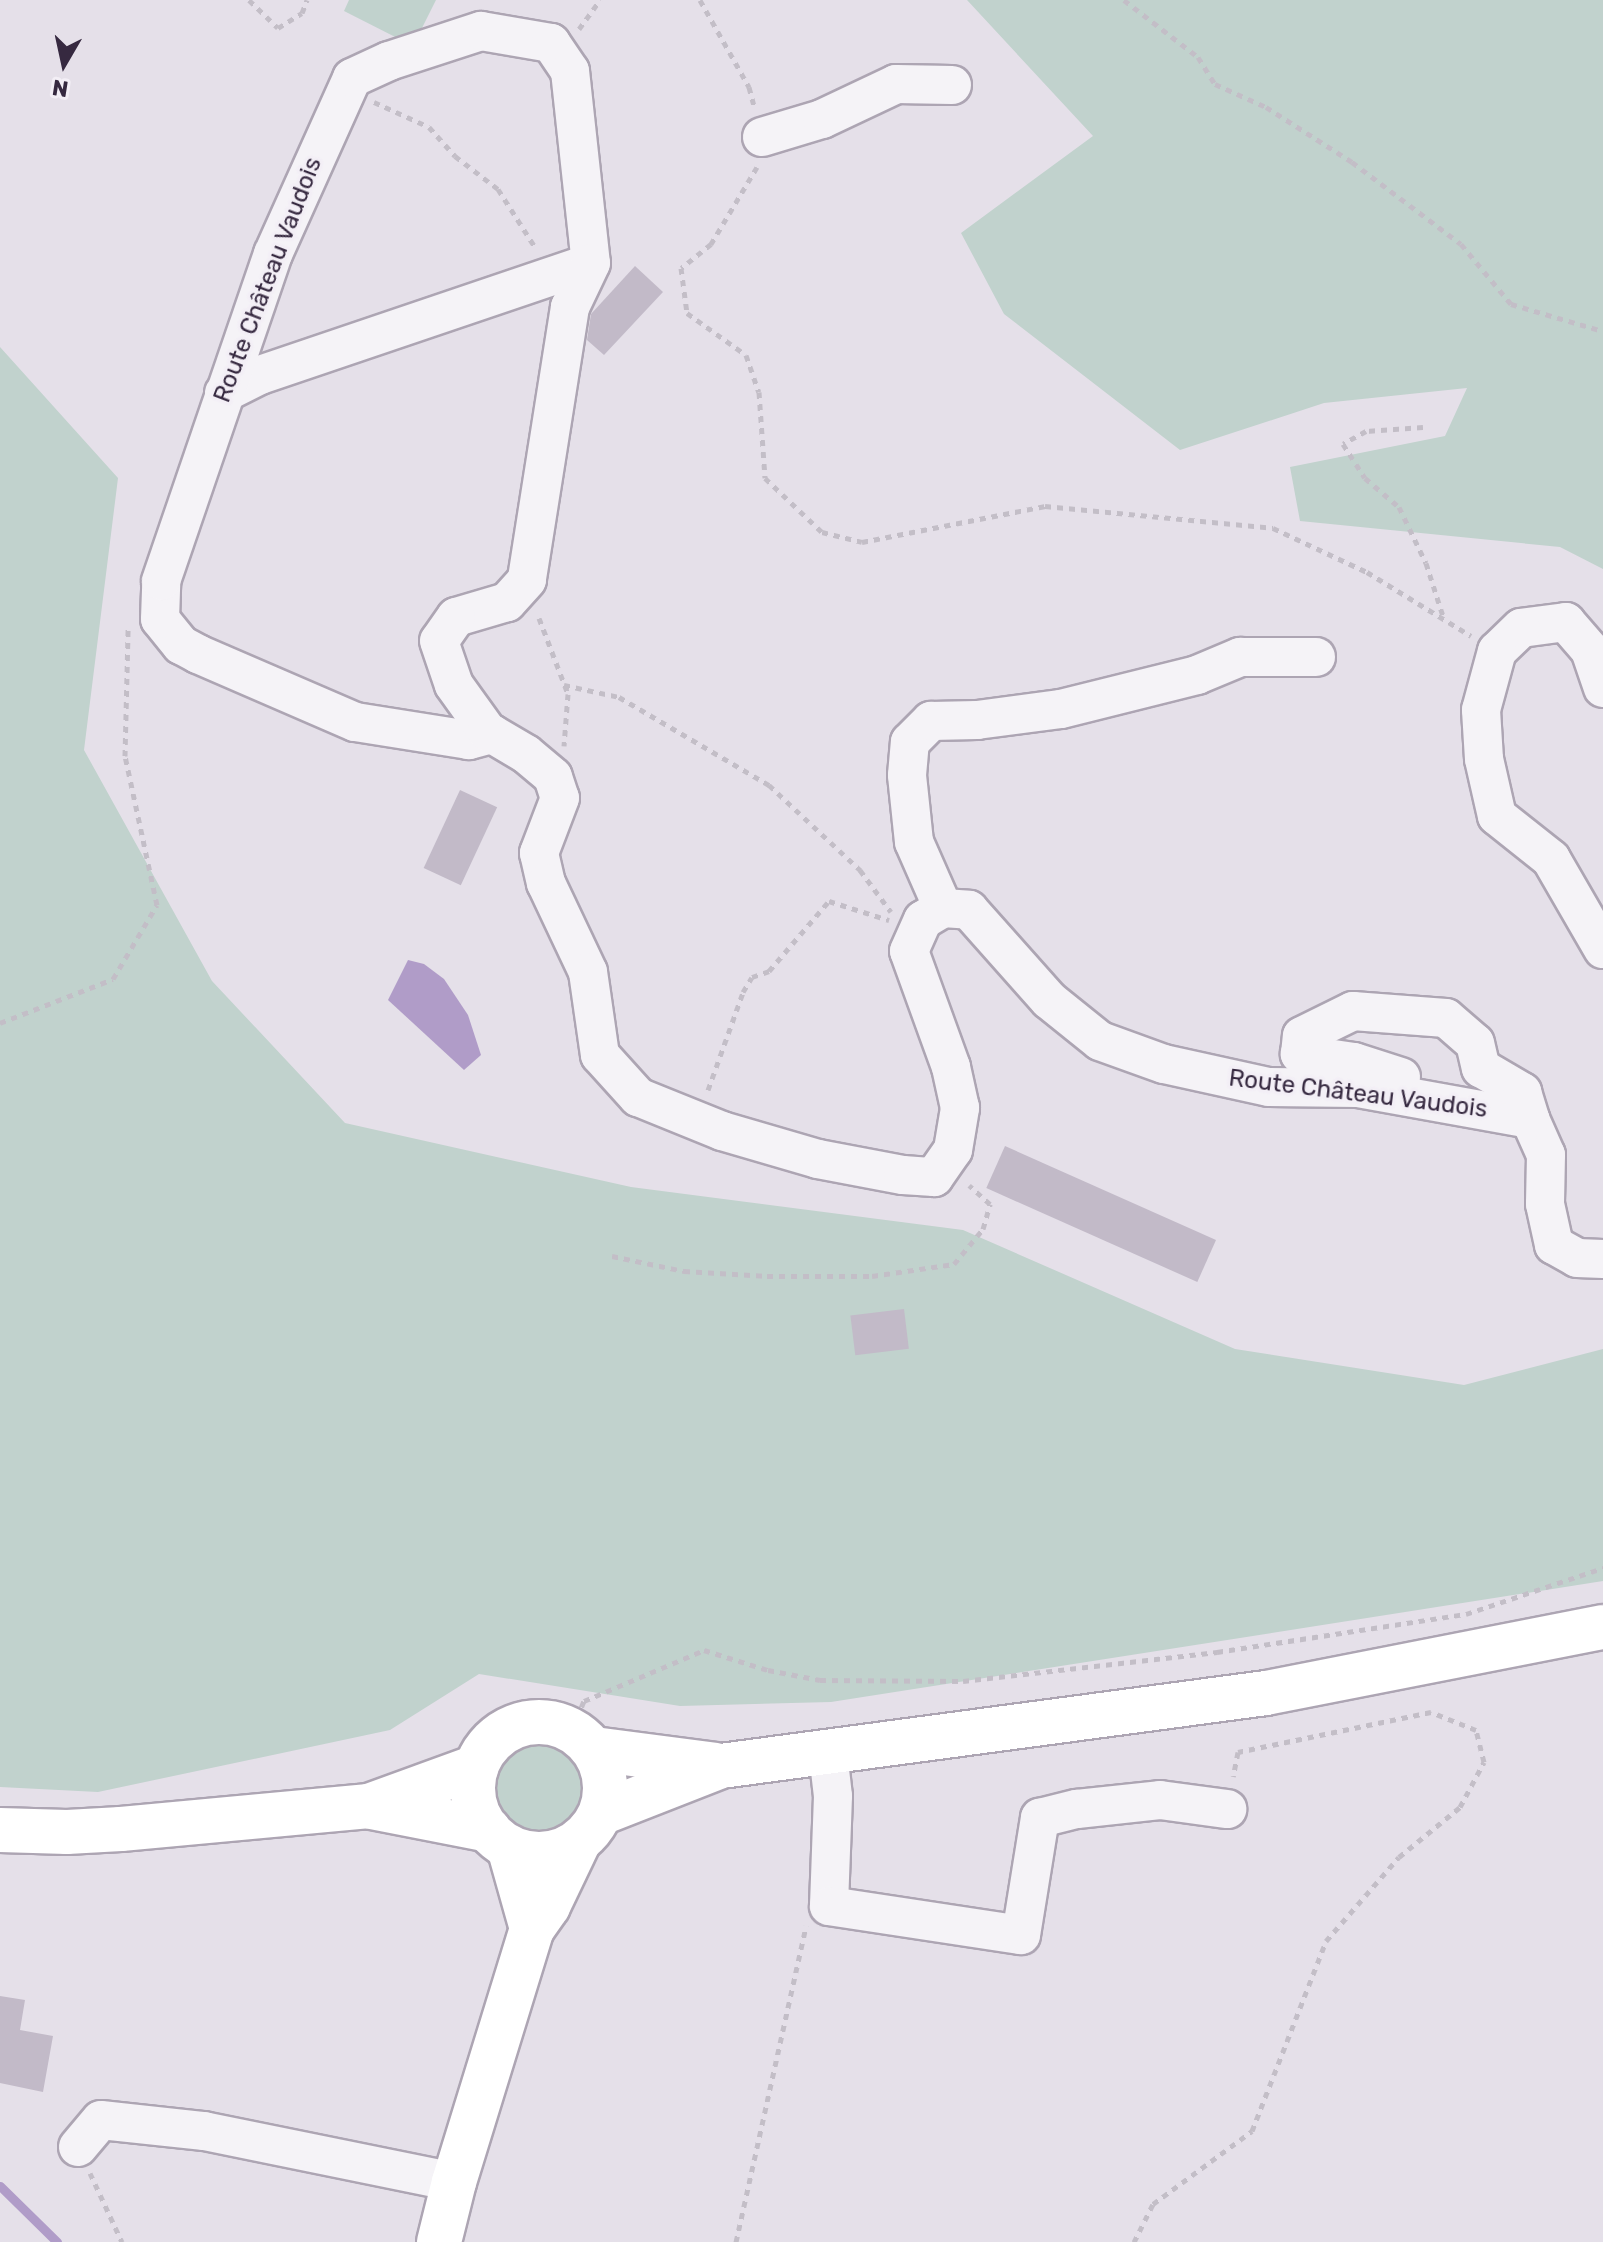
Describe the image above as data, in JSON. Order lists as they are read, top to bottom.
{
  "streets": {
    "lane": ["Route Château Vaudois"]
  },
  "north": "bottom"
}
